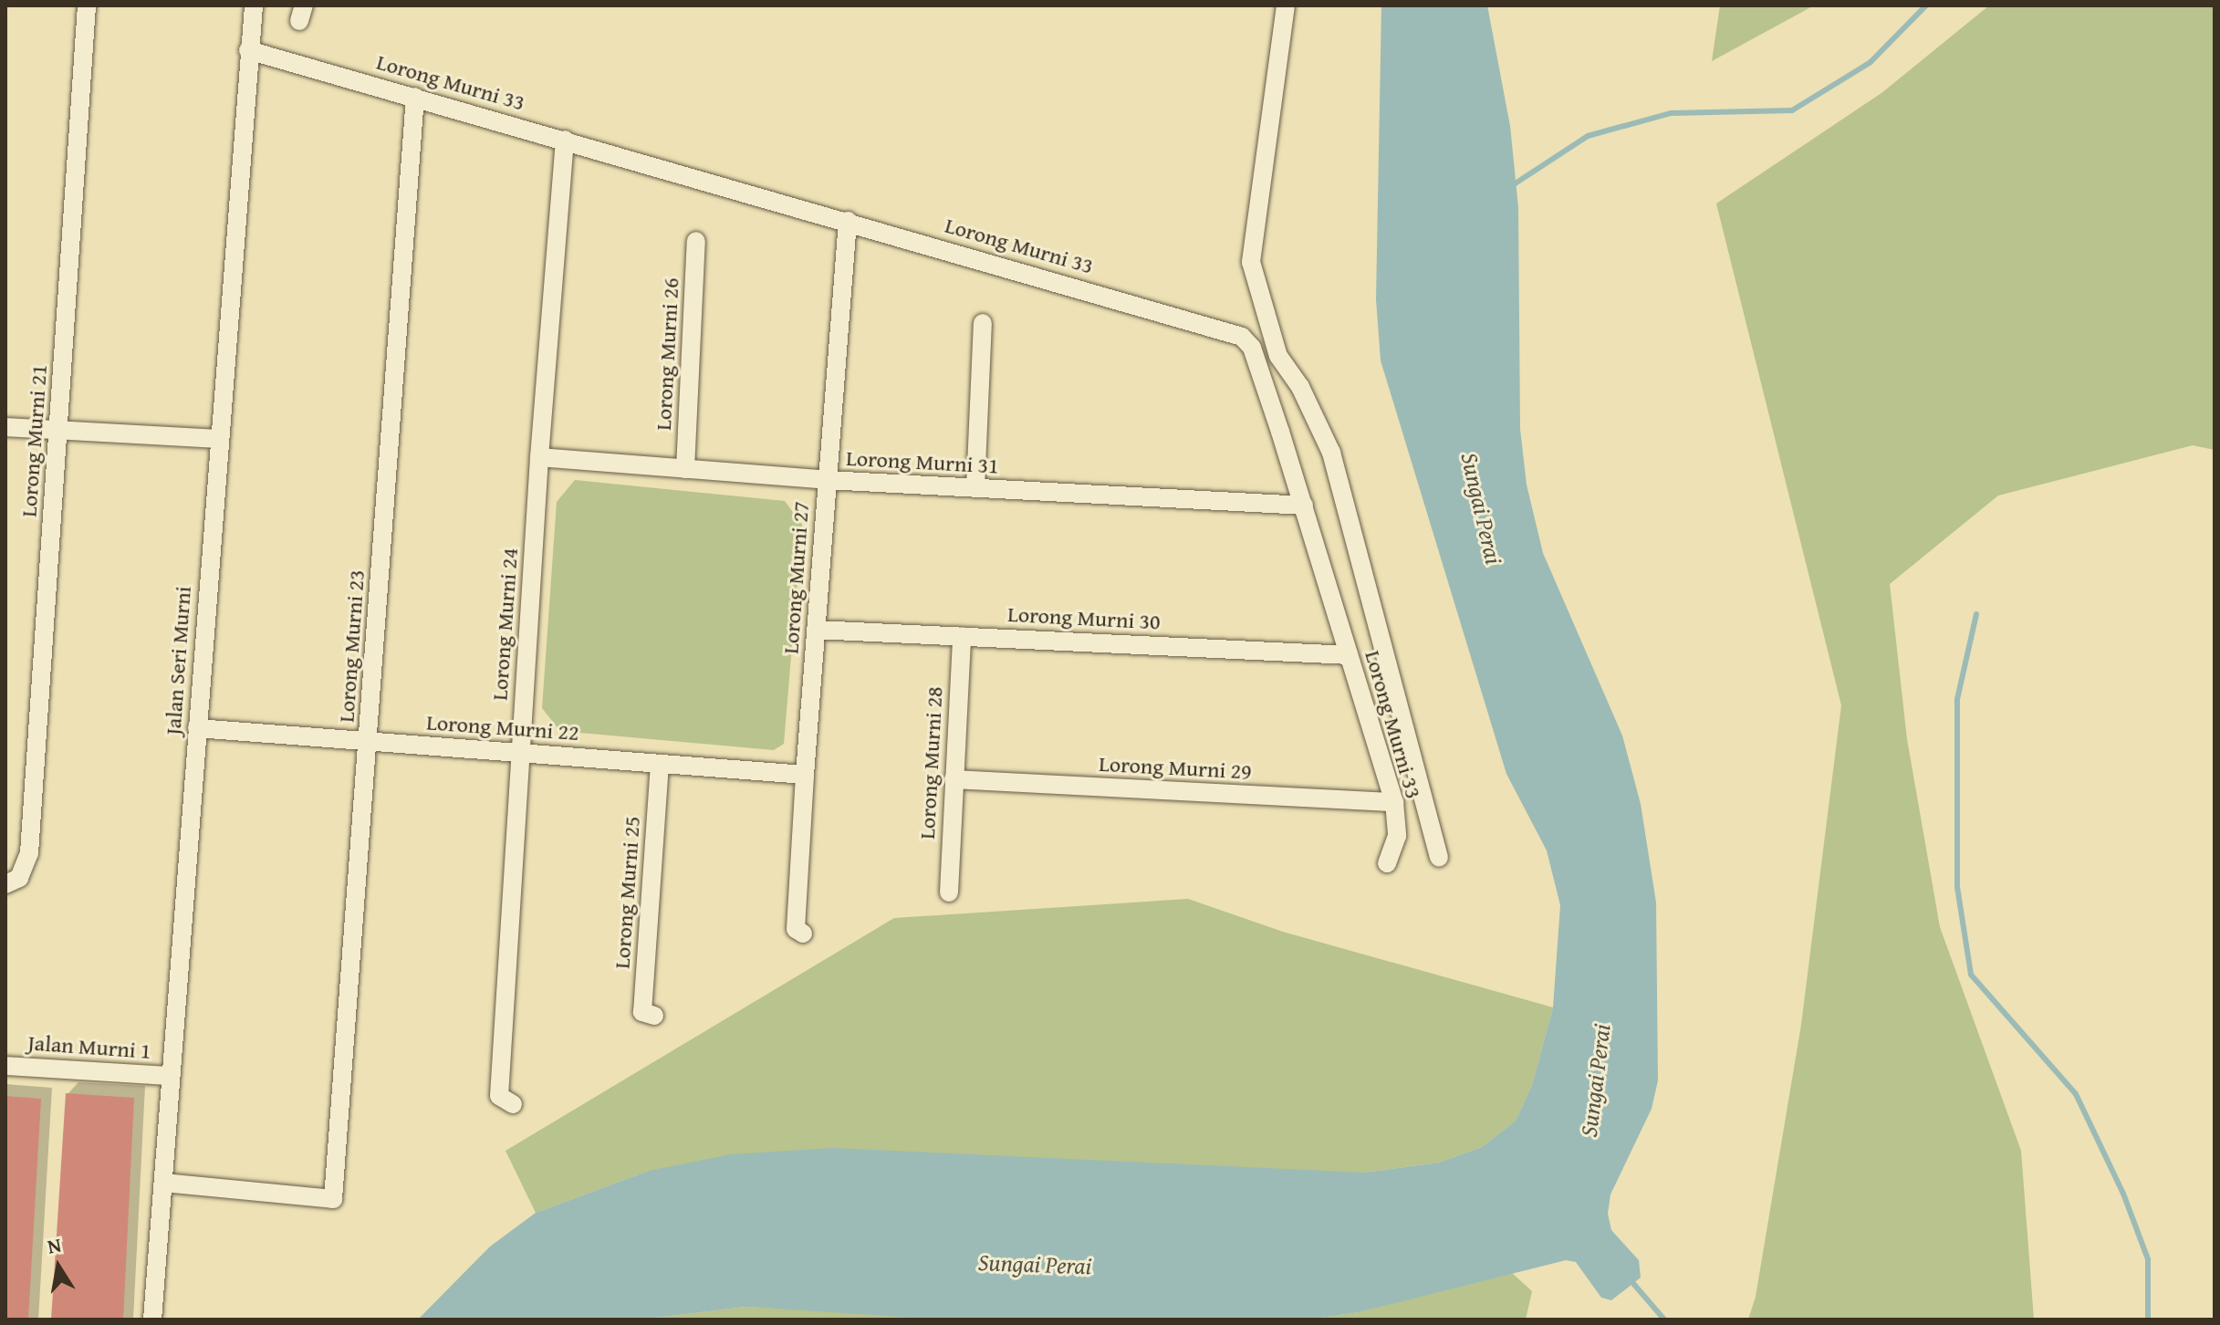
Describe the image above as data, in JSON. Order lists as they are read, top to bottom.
{
  "streets": {
    "street": [
      "Lorong Murni 33",
      "Lorong Murni 26",
      "Lorong Murni 21",
      "Lorong Murni 31",
      "Lorong Murni 27",
      "Lorong Murni 30",
      "Lorong Murni 24",
      "Lorong Murni 23",
      "Jalan Seri Murni",
      "Lorong Murni 22",
      "Lorong Murni 28",
      "Lorong Murni 29",
      "Lorong Murni 25",
      "Jalan Murni 1"
    ]
  },
  "crossings": [
    ["Lorong Murni 33", "Lorong Murni 31"],
    ["Lorong Murni 33", "Lorong Murni 27"],
    ["Lorong Murni 33", "Lorong Murni 30"],
    ["Lorong Murni 33", "Lorong Murni 24"],
    ["Lorong Murni 33", "Lorong Murni 23"],
    ["Lorong Murni 33", "Jalan Seri Murni"],
    ["Lorong Murni 33", "Lorong Murni 29"],
    ["Lorong Murni 26", "Lorong Murni 31"],
    ["Lorong Murni 31", "Lorong Murni 27"],
    ["Lorong Murni 31", "Lorong Murni 24"],
    ["Lorong Murni 27", "Lorong Murni 30"],
    ["Lorong Murni 27", "Lorong Murni 22"],
    ["Lorong Murni 30", "Lorong Murni 28"],
    ["Lorong Murni 24", "Lorong Murni 22"],
    ["Lorong Murni 23", "Jalan Seri Murni"],
    ["Lorong Murni 23", "Lorong Murni 22"],
    ["Jalan Seri Murni", "Lorong Murni 22"],
    ["Jalan Seri Murni", "Jalan Murni 1"],
    ["Lorong Murni 22", "Lorong Murni 25"],
    ["Lorong Murni 28", "Lorong Murni 29"]
  ],
  "water": ["Sungai Perai"],
  "north": "top"
}
